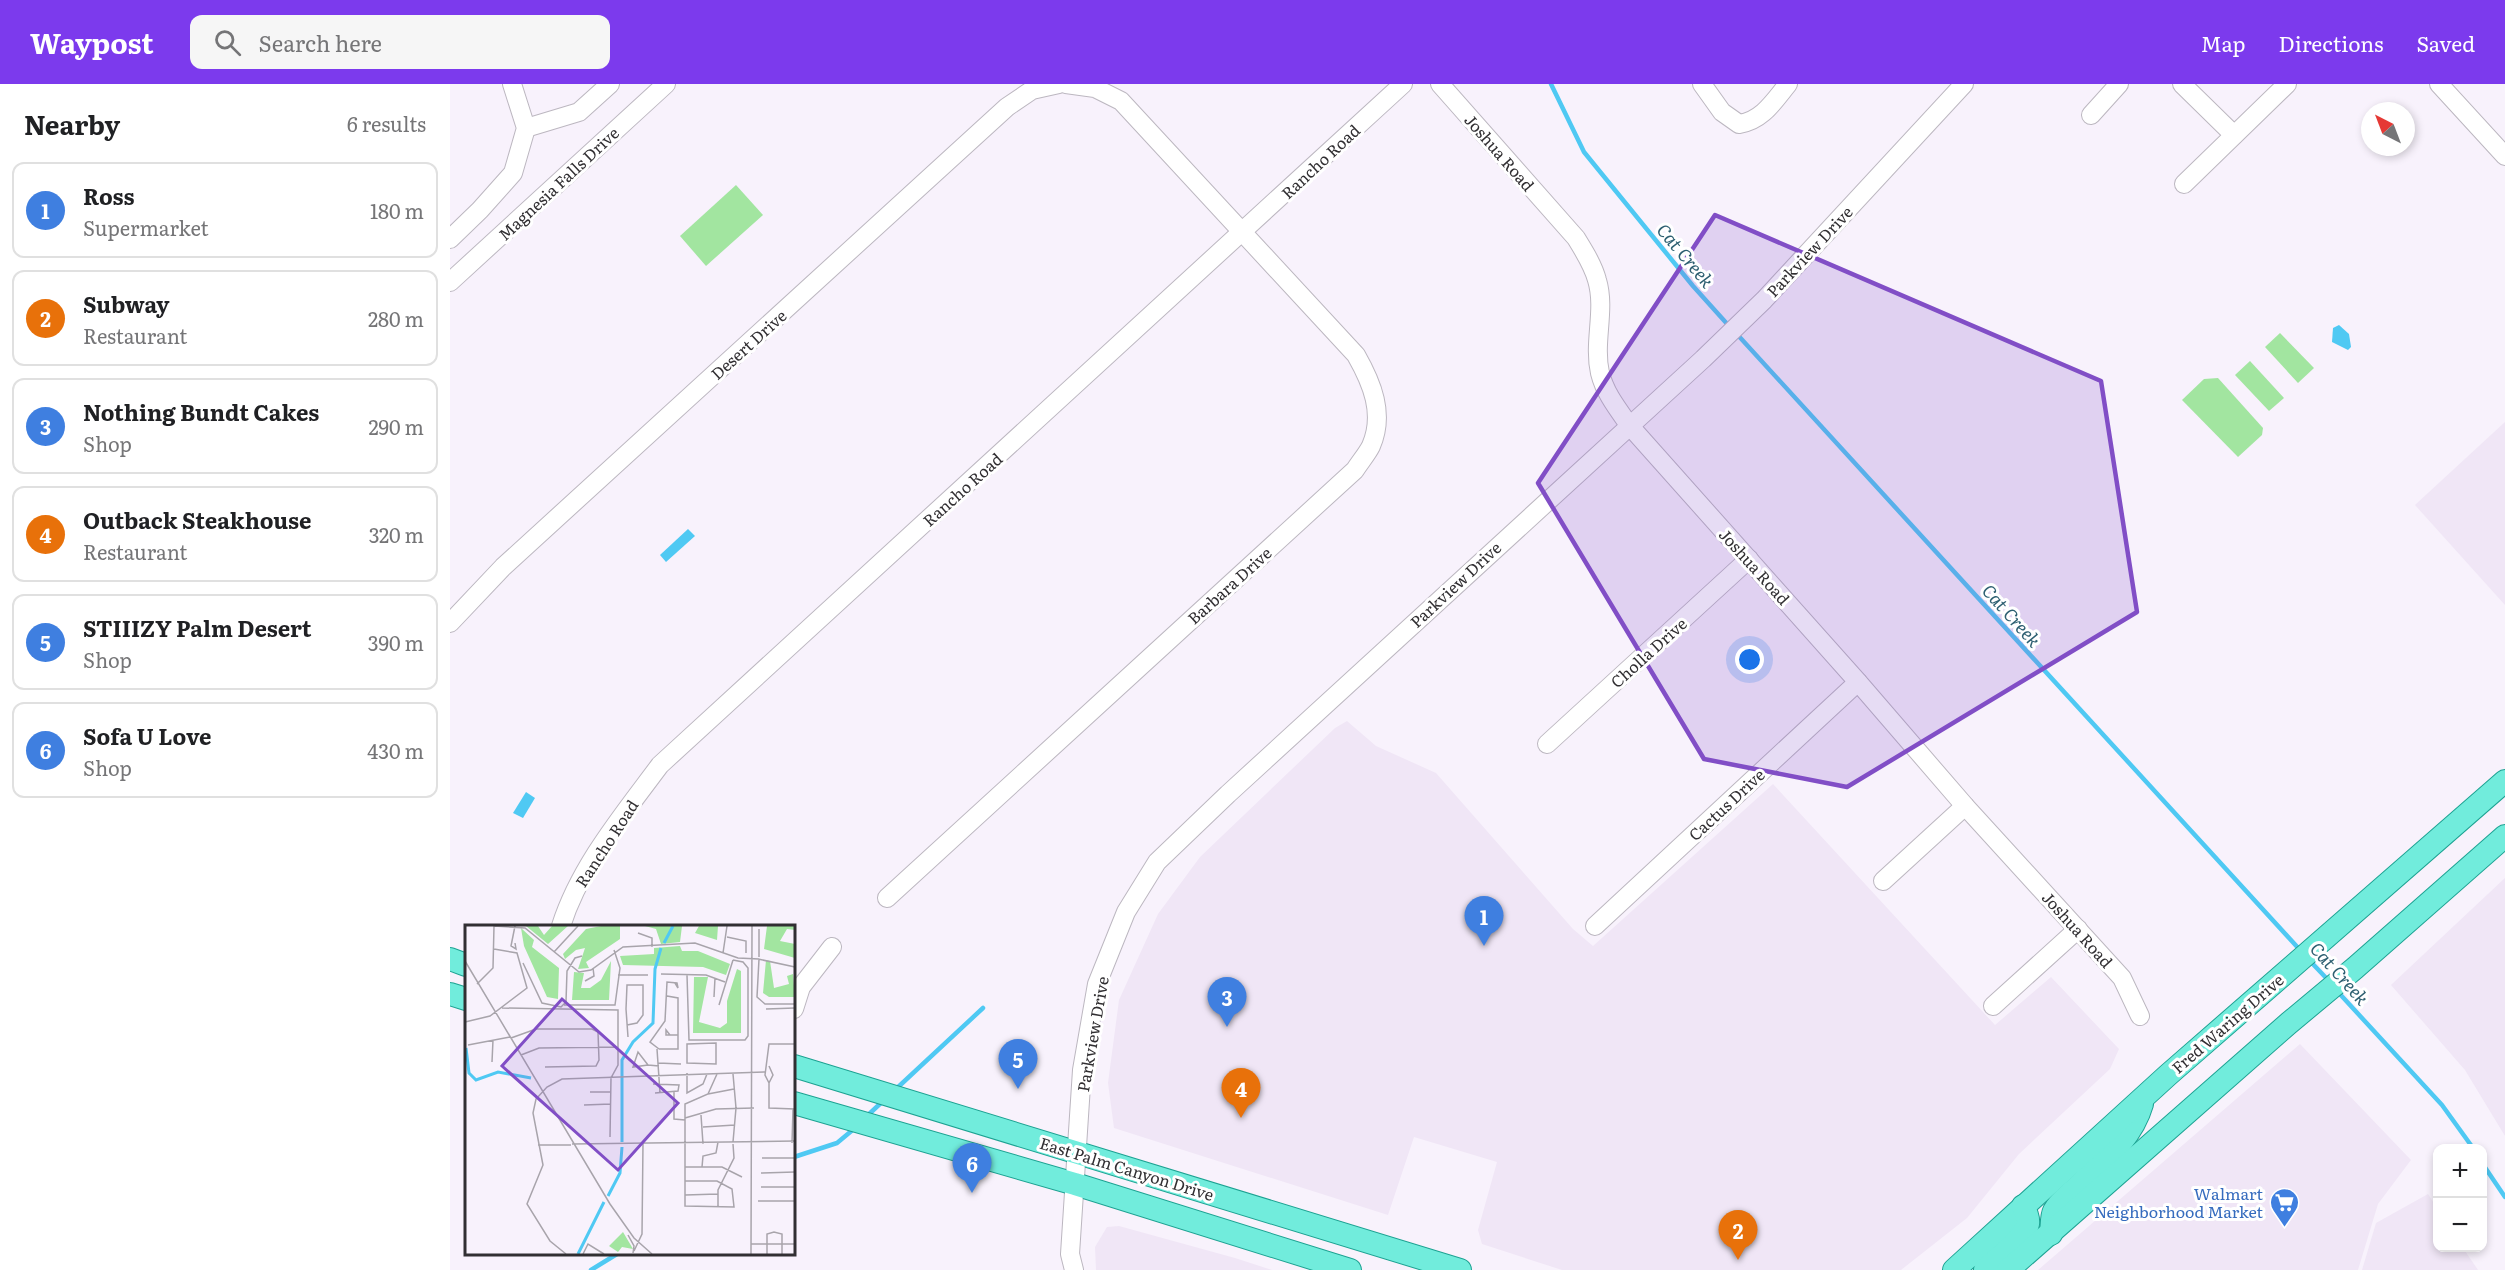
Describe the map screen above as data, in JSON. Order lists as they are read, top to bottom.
{
  "streets": {
    "main road": ["Fred Waring Drive", "East Palm Canyon Drive"],
    "street": [
      "Joshua Road",
      "Rancho Road",
      "Magnesia Falls Drive",
      "Parkview Drive",
      "Desert Drive",
      "Barbara Drive",
      "Cholla Drive",
      "Cactus Drive"
    ]
  },
  "crossings": [
    ["Joshua Road", "Parkview Drive"],
    ["Joshua Road", "Cholla Drive"],
    ["Joshua Road", "Cactus Drive"],
    ["Rancho Road", "Barbara Drive"],
    ["Parkview Drive", "East Palm Canyon Drive"]
  ],
  "water": ["Cat Creek"],
  "places": {
    "supermarket": ["Walmart Neighborhood Market"]
  },
  "north": "top left",
  "page": {
    "header": "Waypost",
    "search": "Search here",
    "nav": ["Map", "Directions", "Saved"],
    "heading": ["Nearby", "6 results"],
    "list": [
      {
        "mark": "1",
        "name": "Ross",
        "note": "Supermarket",
        "value": "180 m"
      },
      {
        "mark": "2",
        "name": "Subway",
        "note": "Restaurant",
        "value": "280 m"
      },
      {
        "mark": "3",
        "name": "Nothing Bundt Cakes",
        "note": "Shop",
        "value": "290 m"
      },
      {
        "mark": "4",
        "name": "Outback Steakhouse",
        "note": "Restaurant",
        "value": "320 m"
      },
      {
        "mark": "5",
        "name": "STIIIZY Palm Desert",
        "note": "Shop",
        "value": "390 m"
      },
      {
        "mark": "6",
        "name": "Sofa U Love",
        "note": "Shop",
        "value": "430 m"
      }
    ],
    "pins": [
      "1",
      "3",
      "5",
      "4",
      "6",
      "2"
    ],
    "map_buttons": ["+", "−"]
  }
}
